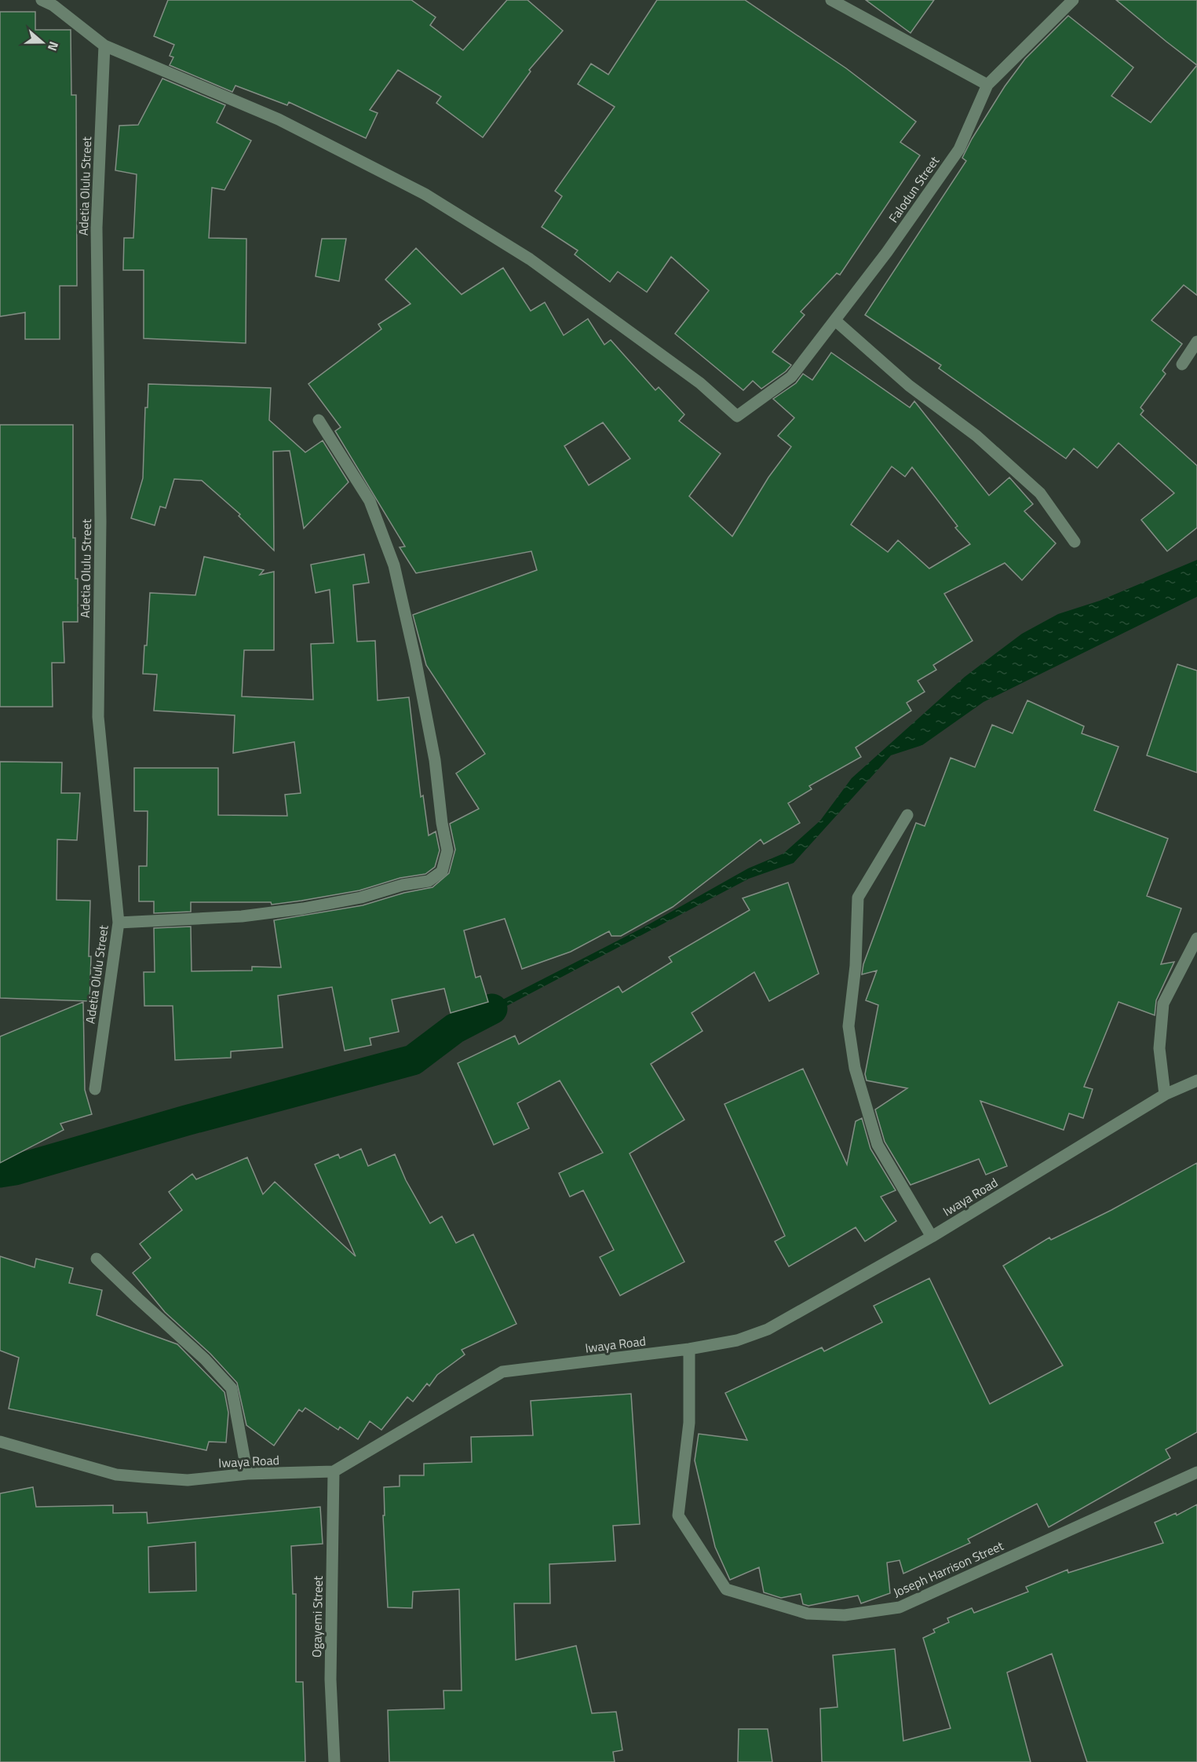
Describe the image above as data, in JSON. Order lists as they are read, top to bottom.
{
  "streets": {
    "street": [
      "Adetia Olulu Street",
      "Falodun Street",
      "Iwaya Road",
      "Joseph Harrison Street",
      "Ogayemi Street"
    ]
  },
  "crossings": [
    ["Adetia Olulu Street", "Falodun Street"],
    ["Iwaya Road", "Joseph Harrison Street"],
    ["Iwaya Road", "Ogayemi Street"]
  ],
  "north": "right"
}
